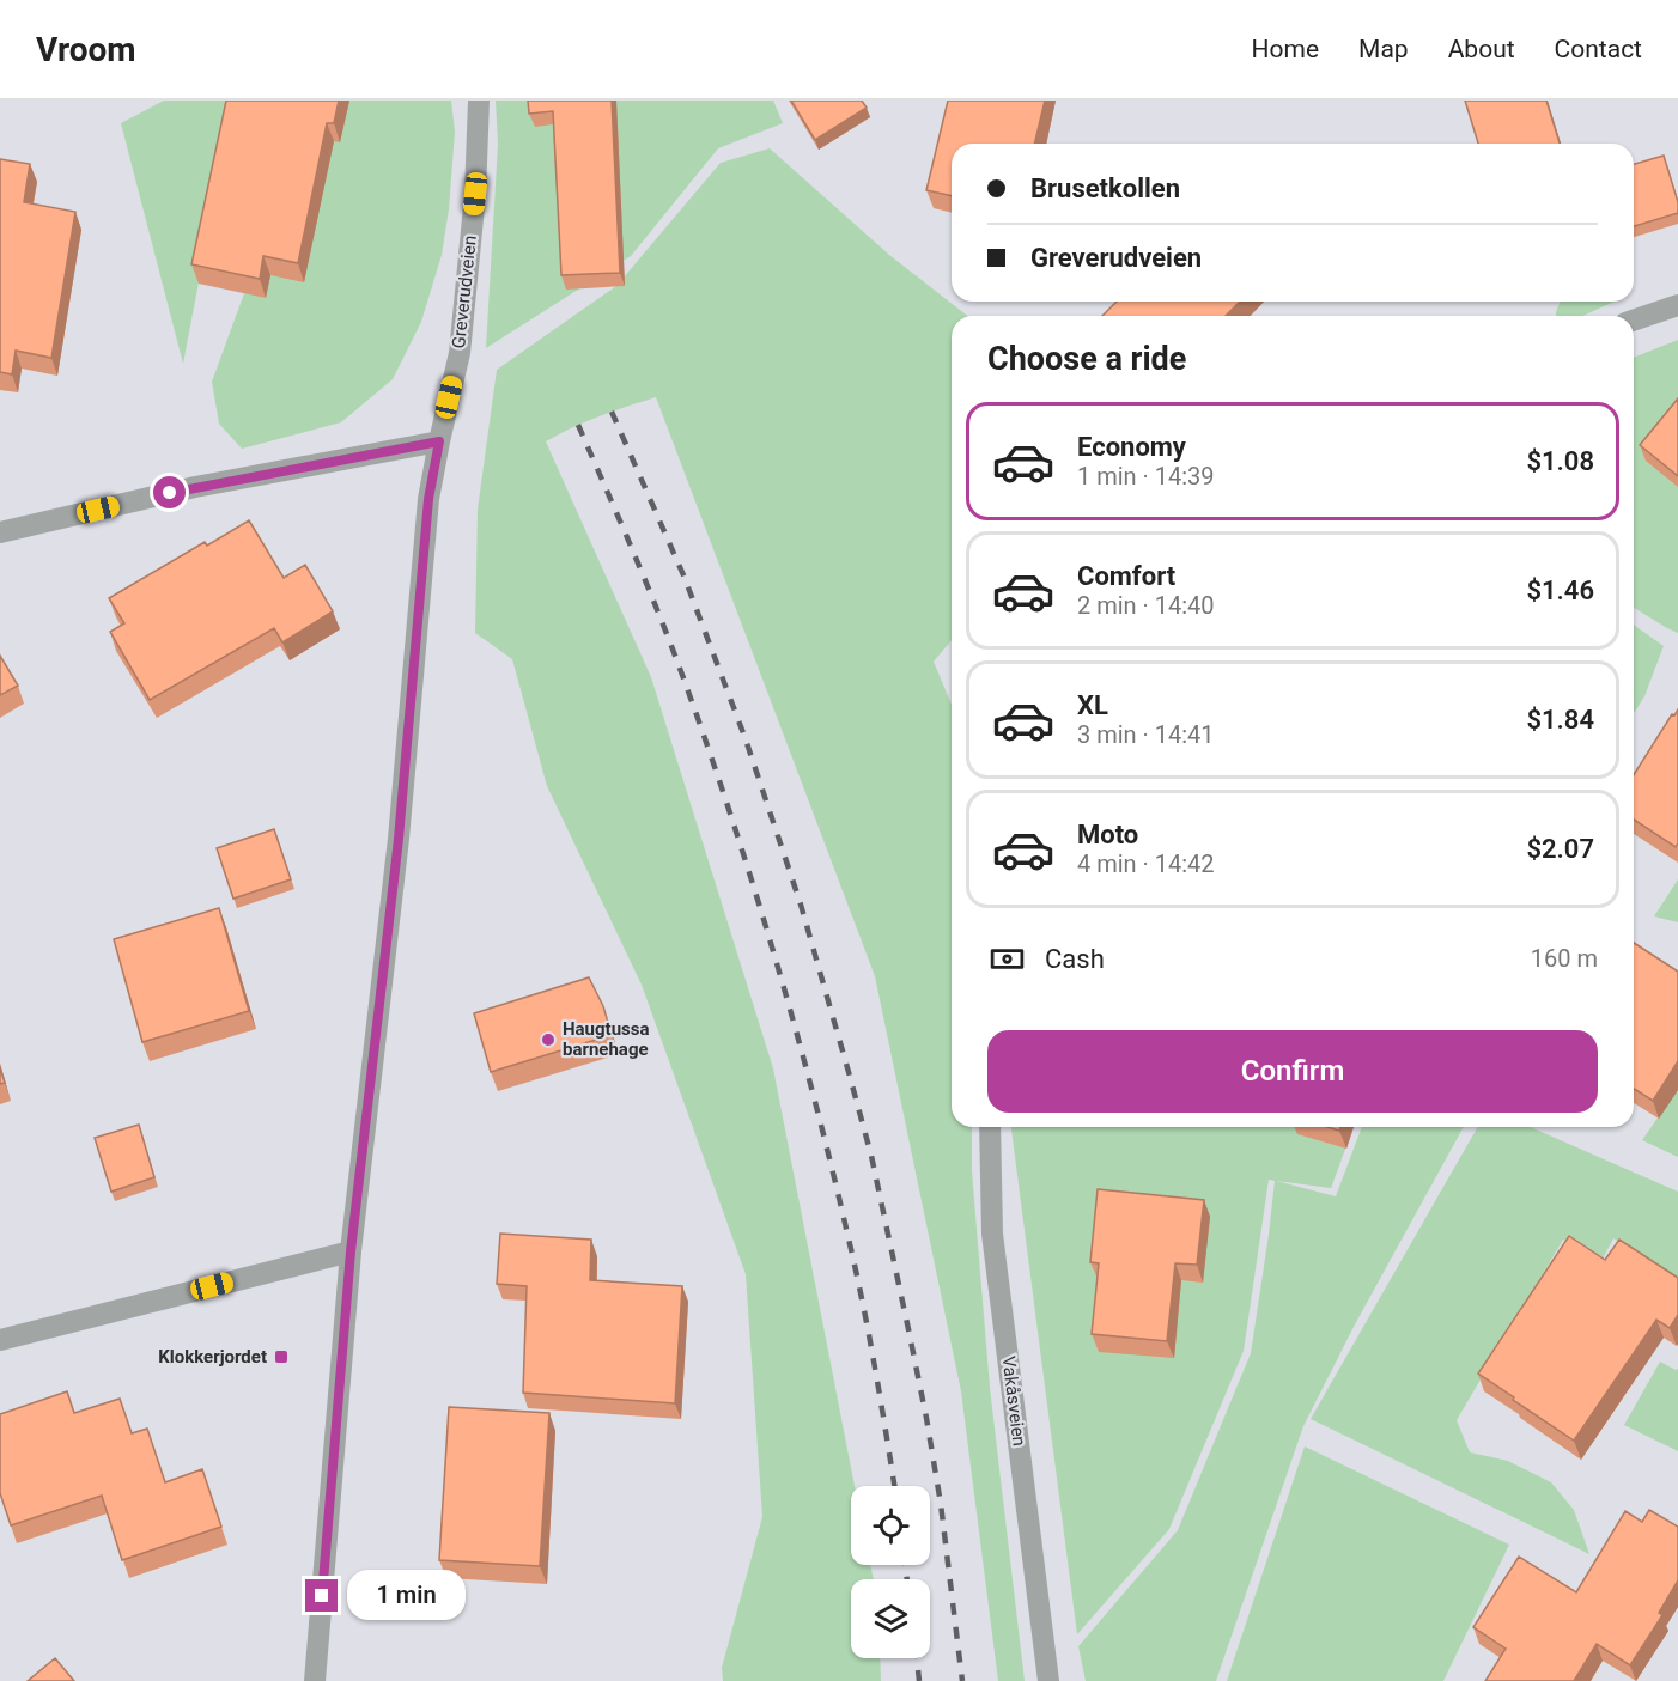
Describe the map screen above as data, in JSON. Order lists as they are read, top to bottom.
{
  "streets": {
    "street": ["Greverudveien", "Vakåsveien"]
  },
  "places": {
    "other": ["Haugtussa barnehage"],
    "transit": ["Klokkerjordet"]
  },
  "page": {
    "header": "Vroom",
    "nav": [
      "Home",
      "Map",
      "About",
      "Contact"
    ],
    "banner": ["Brusetkollen", "Greverudveien"],
    "heading": "Choose a ride",
    "list": [
      {
        "name": "Economy",
        "note": "1 min · 14:39",
        "value": "$1.08"
      },
      {
        "name": "Comfort",
        "note": "2 min · 14:40",
        "value": "$1.46"
      },
      {
        "name": "XL",
        "note": "3 min · 14:41",
        "value": "$1.84"
      },
      {
        "name": "Moto",
        "note": "4 min · 14:42",
        "value": "$2.07"
      }
    ],
    "pay": ["Cash", "160 m"],
    "buttons": "Confirm",
    "bubble": "1 min"
  }
}
